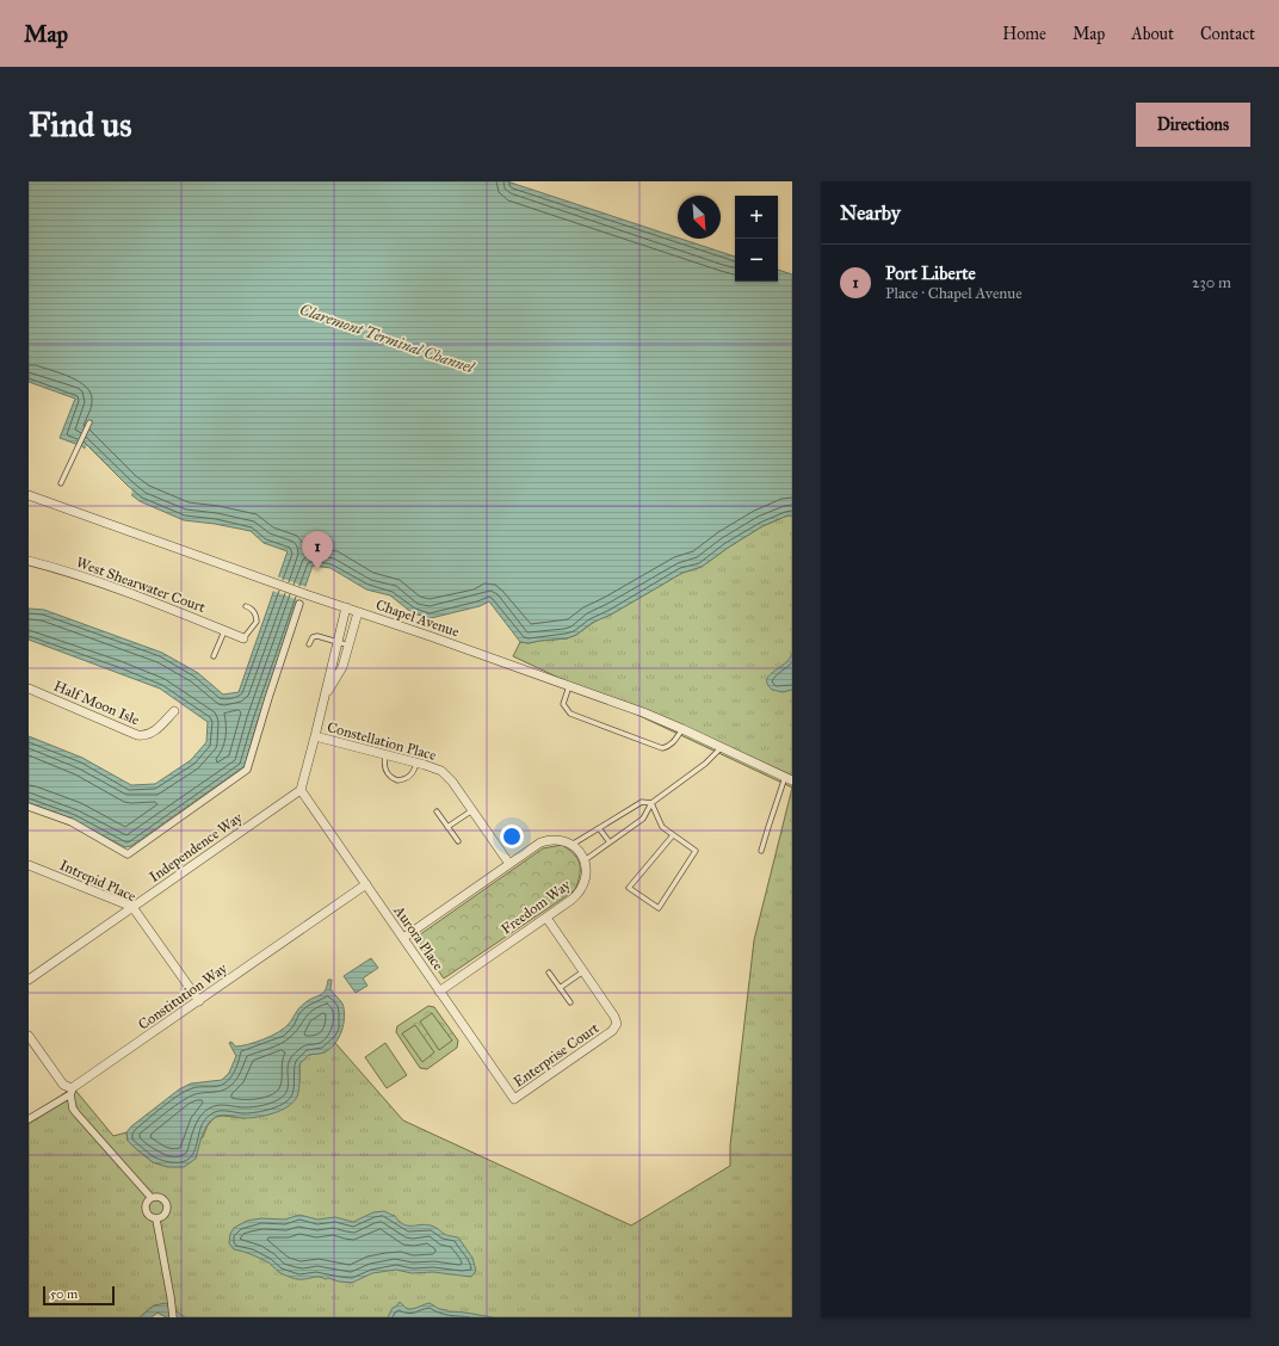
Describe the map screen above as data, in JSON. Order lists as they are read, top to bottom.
{
  "streets": {
    "street": [
      "West Shearwater Court",
      "Chapel Avenue",
      "Half Moon Isle",
      "Constellation Place",
      "Independence Way",
      "Intrepid Place",
      "Freedom Way",
      "Aurora Place",
      "Constitution Way",
      "Enterprise Court"
    ]
  },
  "crossings": [
    ["Independence Way", "Intrepid Place"],
    ["Independence Way", "Aurora Place"],
    ["Intrepid Place", "Constitution Way"],
    ["Freedom Way", "Aurora Place"],
    ["Aurora Place", "Constitution Way"],
    ["Aurora Place", "Enterprise Court"]
  ],
  "water": ["Claremont Terminal Channel"],
  "scale_bar": "50 m",
  "north": "bottom right",
  "page": {
    "header": "Map",
    "nav": [
      "Home",
      "Map",
      "About",
      "Contact"
    ],
    "buttons": "Directions",
    "title": "Find us",
    "heading": "Nearby",
    "map_buttons": ["+", "−"],
    "list": [
      {
        "mark": "1",
        "name": "Port Liberte",
        "note": "Place · Chapel Avenue",
        "value": "230 m"
      }
    ],
    "pins": "1",
    "scale": "50 m"
  }
}
